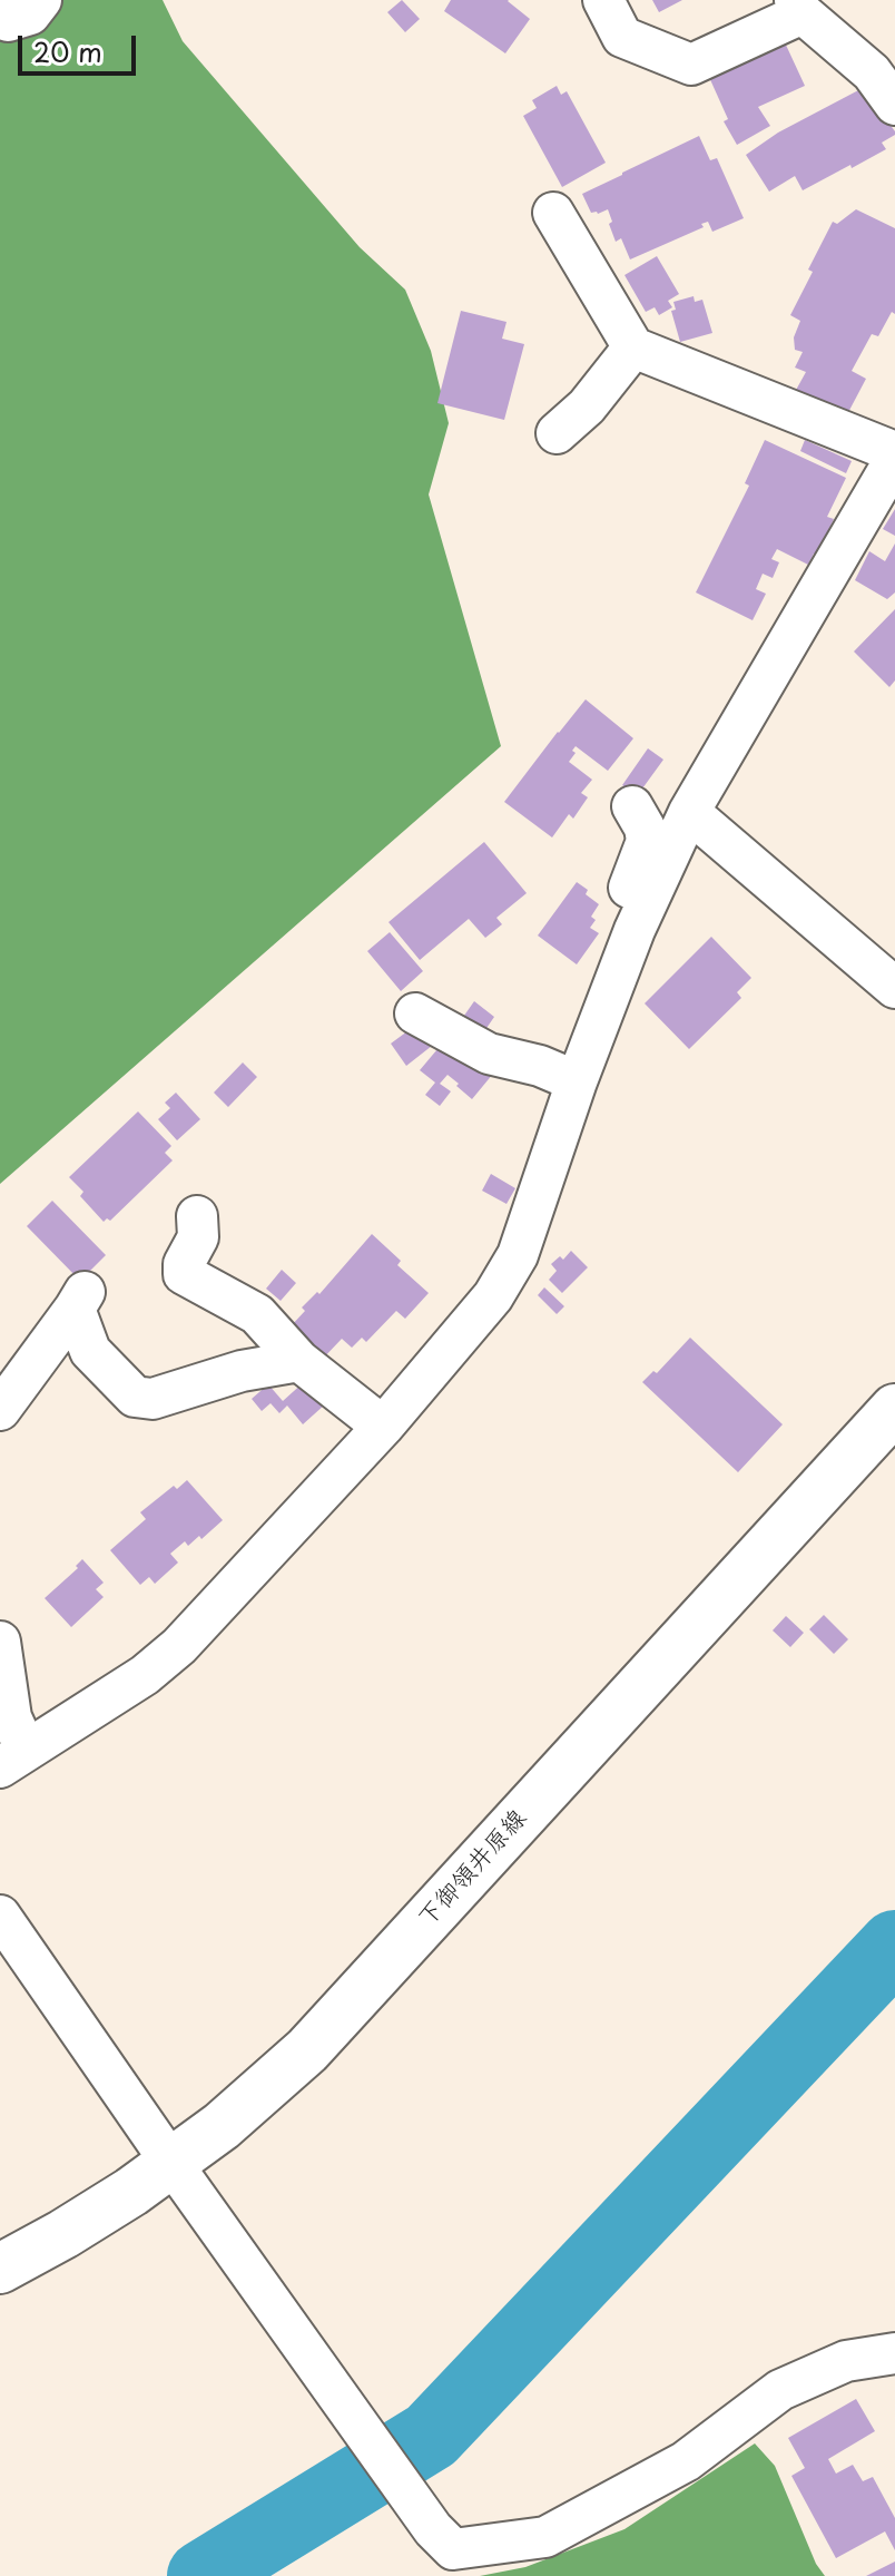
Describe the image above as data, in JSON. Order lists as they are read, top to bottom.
{
  "streets": {
    "main road": ["下御領井原線"]
  },
  "scale_bar": "20 m"
}
